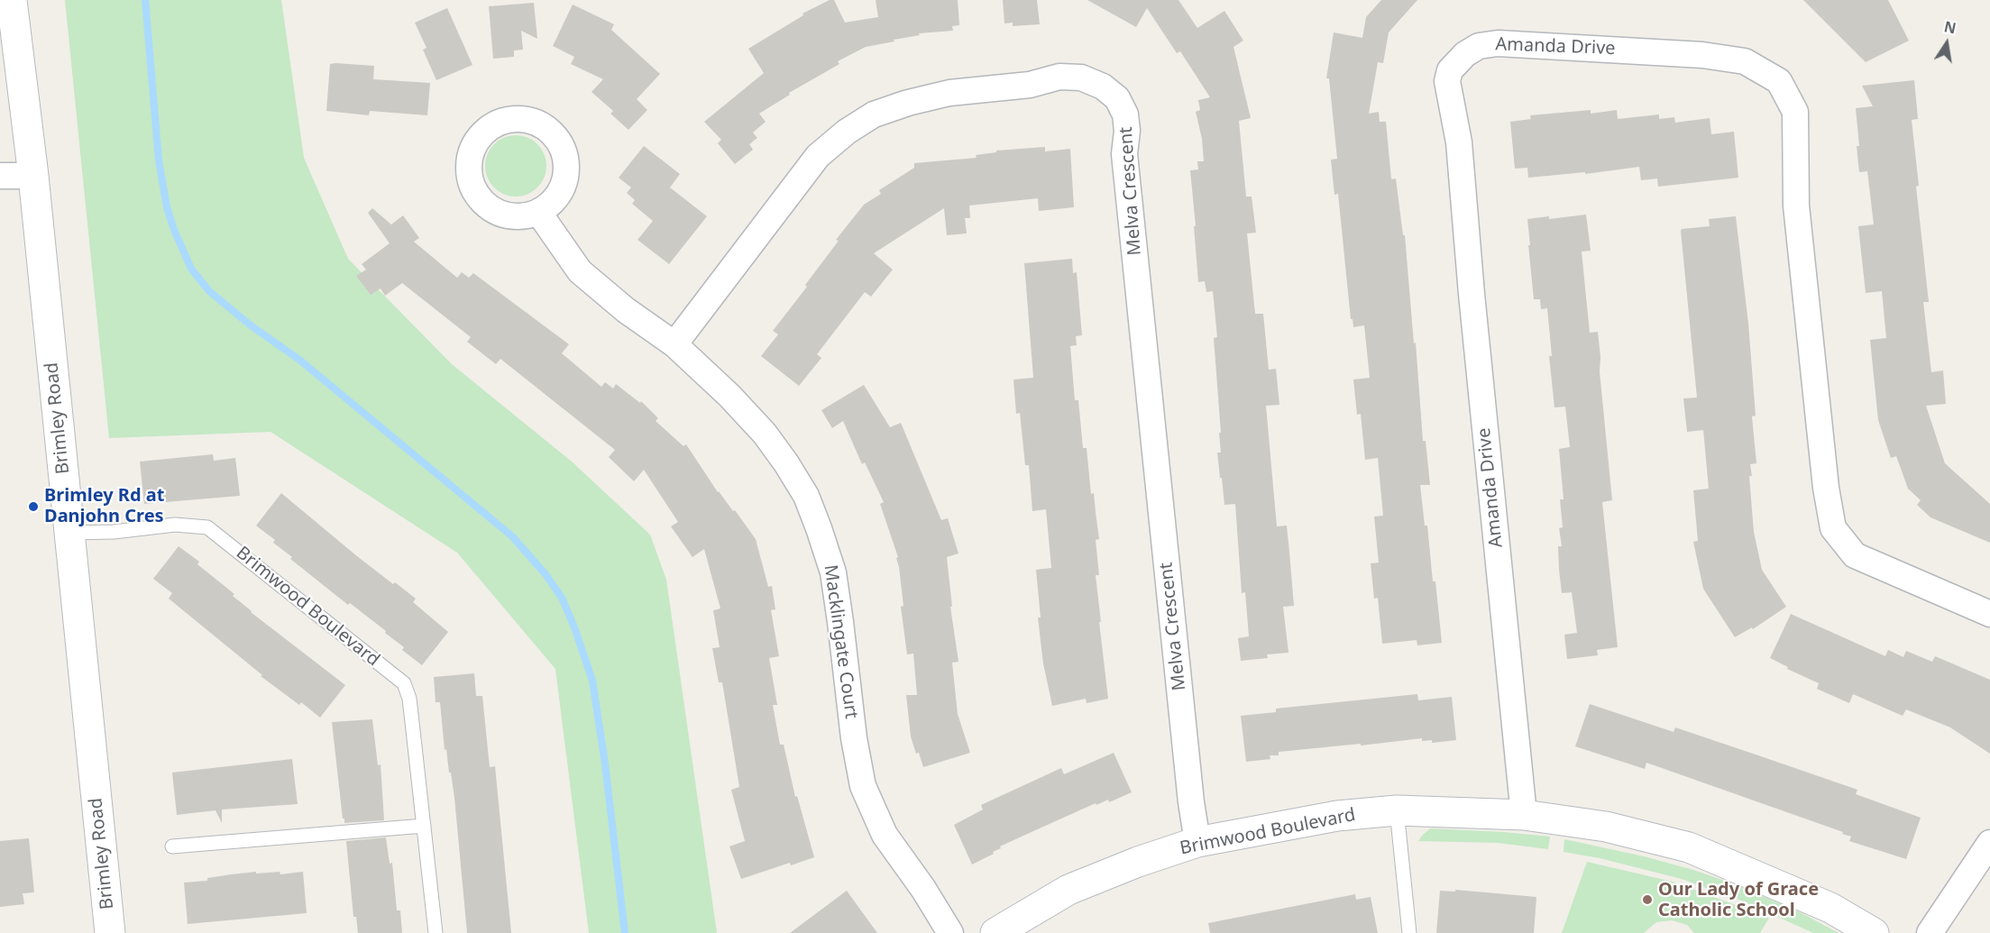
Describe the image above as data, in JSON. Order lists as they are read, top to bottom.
{
  "streets": {
    "main road": ["Brimley Road", "Brimwood Boulevard"],
    "street": ["Amanda Drive", "Melva Crescent", "Macklingate Court"]
  },
  "crossings": [
    ["Amanda Drive", "Brimwood Boulevard"],
    ["Melva Crescent", "Brimwood Boulevard"],
    ["Melva Crescent", "Macklingate Court"],
    ["Brimley Road", "Brimwood Boulevard"]
  ],
  "places": ["Brimley Rd at Danjohn Cres", "Our Lady of Grace Catholic School"],
  "north": "top"
}
